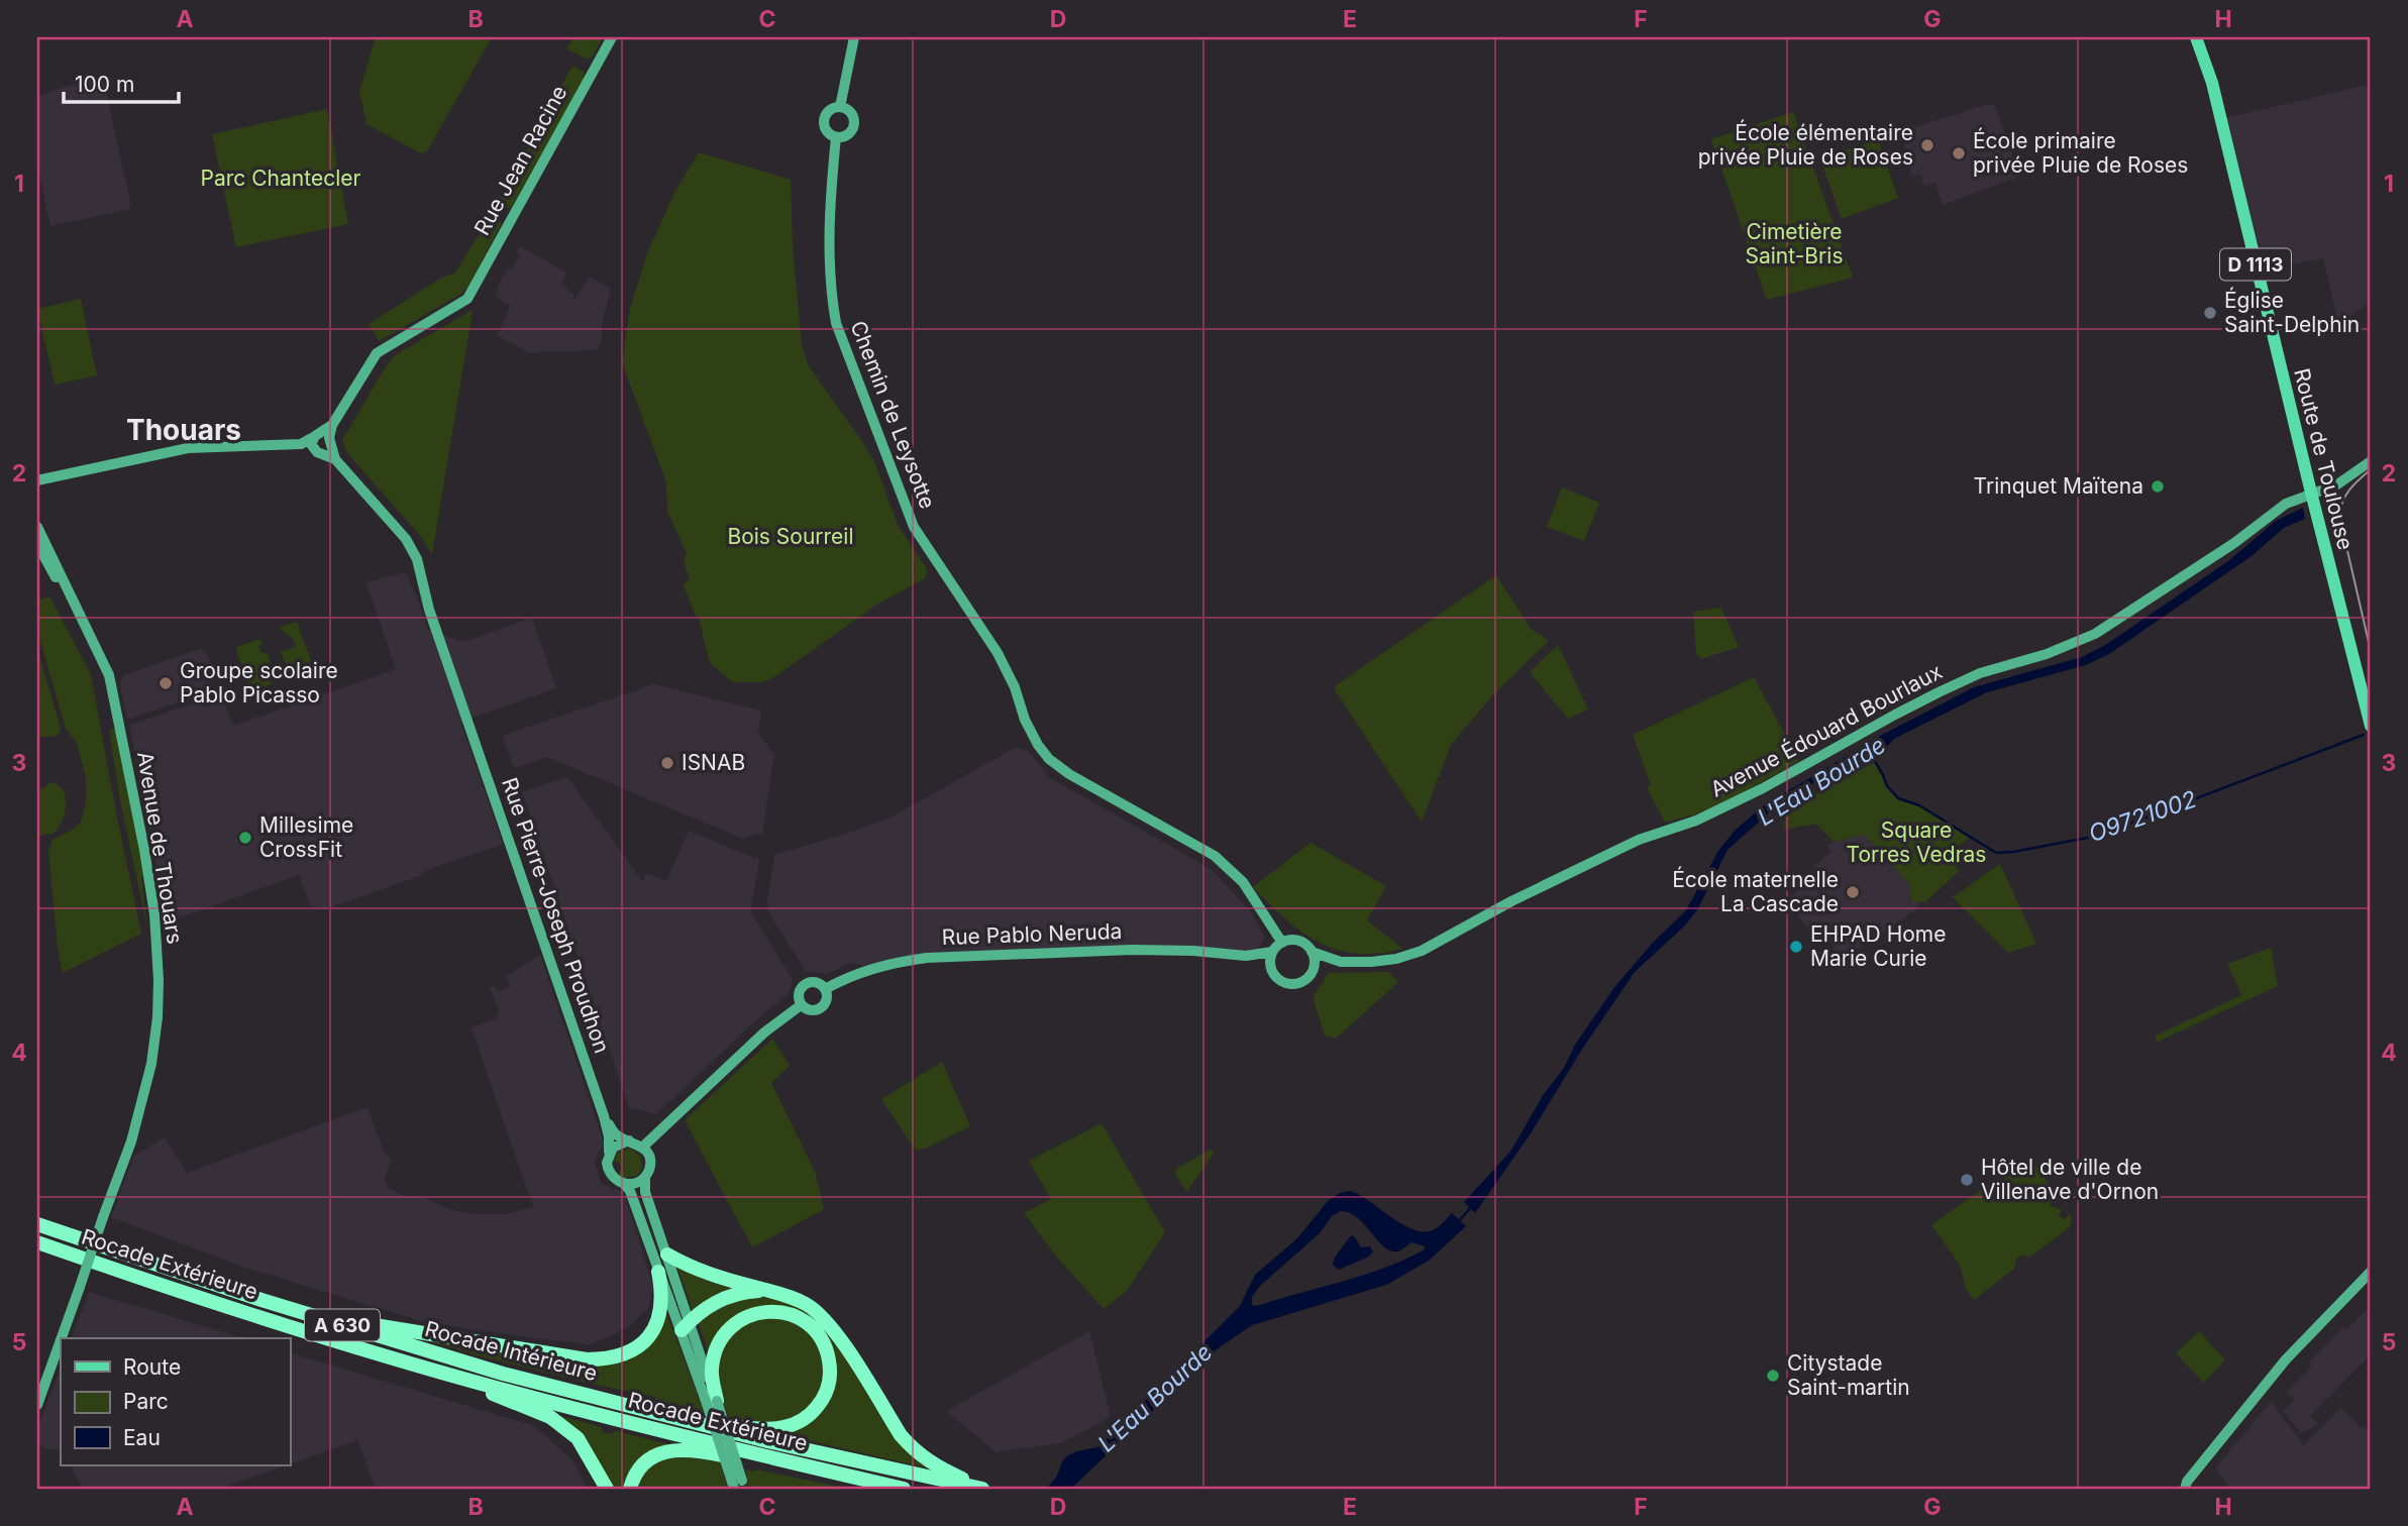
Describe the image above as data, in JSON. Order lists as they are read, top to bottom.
{
  "streets": {
    "highway": ["Rocade Extérieure", "A 630", "Rocade Intérieure"],
    "main road": ["D 1113", "Route de Toulouse"],
    "street": [
      "Rue Jean Racine",
      "Chemin de Leysotte",
      "Avenue Édouard Bourlaux",
      "Avenue de Thouars",
      "Rue Pierre-Joseph Proudhon",
      "Rue Pablo Neruda"
    ]
  },
  "crossings": [
    ["Rue Jean Racine", "Rue Pierre-Joseph Proudhon"],
    ["Chemin de Leysotte", "Avenue Édouard Bourlaux"],
    ["Chemin de Leysotte", "Rue Pablo Neruda"],
    ["Route de Toulouse", "Avenue Édouard Bourlaux"],
    ["Avenue Édouard Bourlaux", "Rue Pablo Neruda"]
  ],
  "districts": ["Thouars"],
  "water": ["L'Eau Bourde", "O9721002"],
  "parks": [
    "Parc Chantecler",
    "Cimetière Saint-Bris",
    "Bois Sourreil",
    "Square Torres Vedras"
  ],
  "places": [
    "École élémentaire privée Pluie de Roses",
    "École primaire privée Pluie de Roses",
    "Église Saint-Delphin",
    "Trinquet Maïtena",
    "Groupe scolaire Pablo Picasso",
    "ISNAB",
    "Millesime CrossFit",
    "École maternelle La Cascade",
    "EHPAD Home Marie Curie",
    "Hôtel de ville de Villenave d'Ornon",
    "Citystade Saint-martin"
  ],
  "legend": ["Route", "Parc", "Eau"],
  "scale_bar": "100 m",
  "grid": {
    "columns": [
      "A",
      "B",
      "C",
      "D",
      "E",
      "F",
      "G",
      "H"
    ],
    "rows": [
      "1",
      "2",
      "3",
      "4",
      "5"
    ]
  }
}
